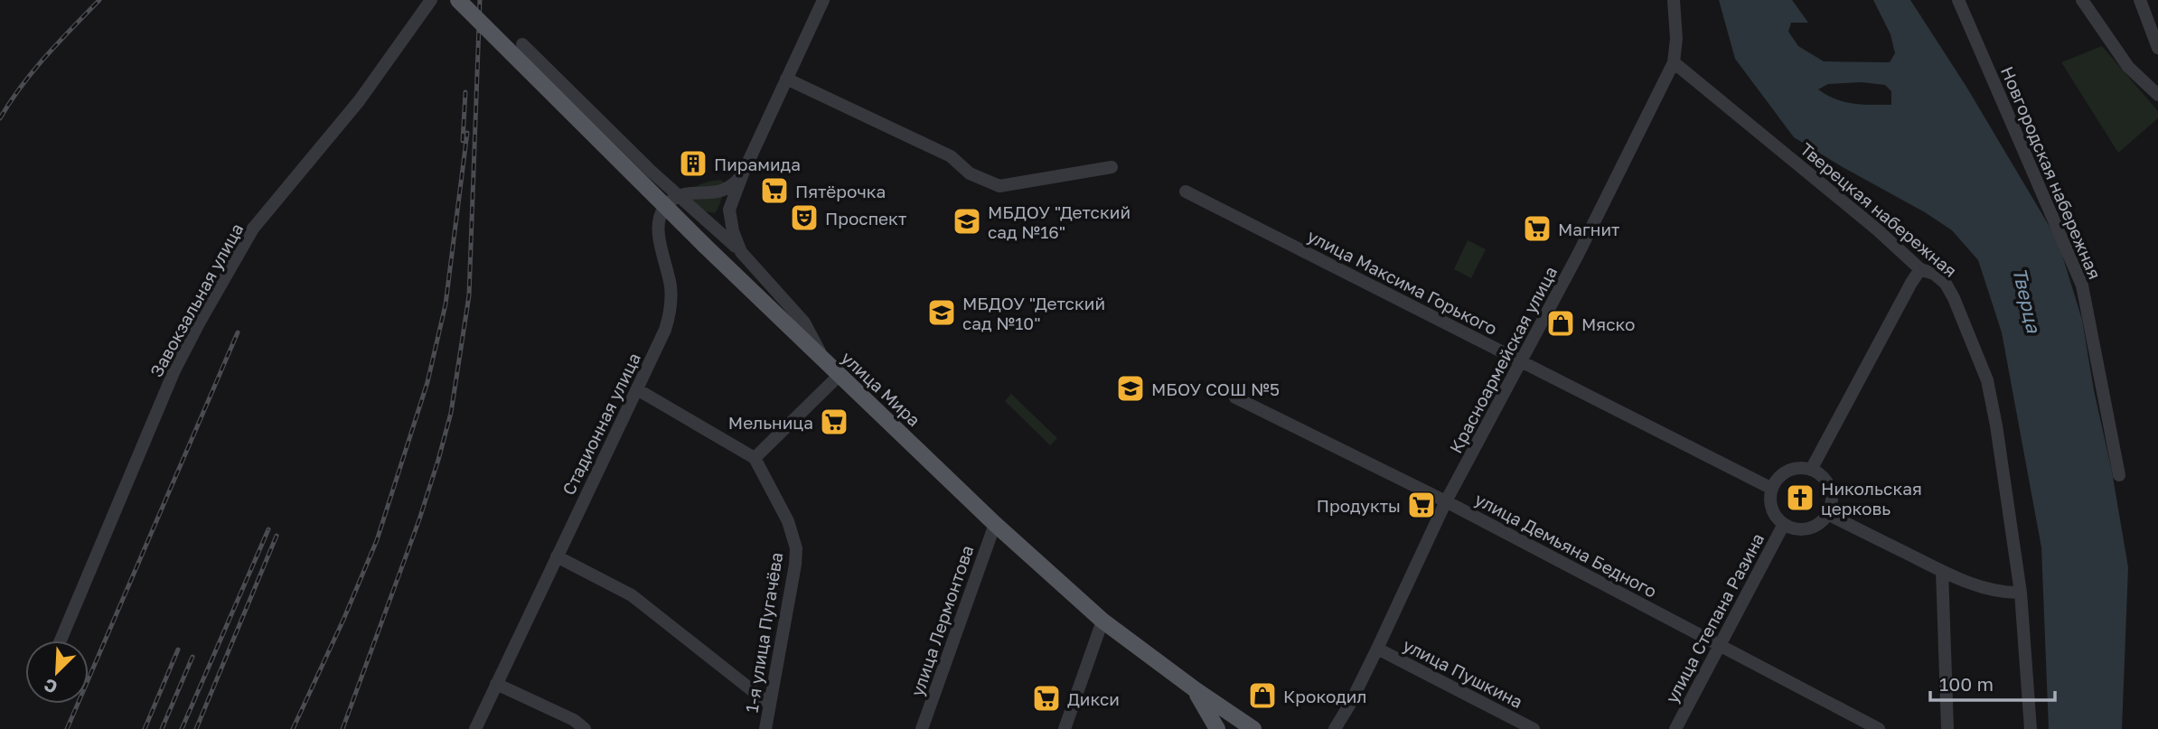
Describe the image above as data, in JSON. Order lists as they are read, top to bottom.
{
  "streets": {
    "main road": ["улица Мира"],
    "street": [
      "Новгородская набережная",
      "Тверецкая набережная",
      "улица Максима Горького",
      "Завокзальная улица",
      "Красноармейская улица",
      "Стадионная улица",
      "улица Демьяна Бедного",
      "улица Степана Разина",
      "улица Лермонтова",
      "1-я улица Пугачёва",
      "улица Пушкина"
    ]
  },
  "crossings": [
    ["Тверецкая набережная", "Красноармейская улица"],
    ["улица Максима Горького", "Красноармейская улица"],
    ["улица Максима Горького", "улица Степана Разина"],
    ["Красноармейская улица", "улица Демьяна Бедного"],
    ["Красноармейская улица", "улица Пушкина"],
    ["улица Мира", "улица Лермонтова"],
    ["улица Демьяна Бедного", "улица Степана Разина"]
  ],
  "water": ["Тверца"],
  "places": {
    "building": ["Пирамида"],
    "supermarket": [
      "Пятёрочка",
      "Магнит",
      "Мельница",
      "Продукты",
      "Дикси"
    ],
    "theatre": ["Проспект"],
    "school or university": ["МБДОУ \"Детский сад №16\"", "МБДОУ \"Детский сад №10\"", "МБОУ СОШ №5"],
    "shop": ["Мяско", "Крокодил"],
    "church": ["Никольская церковь"]
  },
  "scale_bar": "100 m",
  "north": "bottom left"
}
